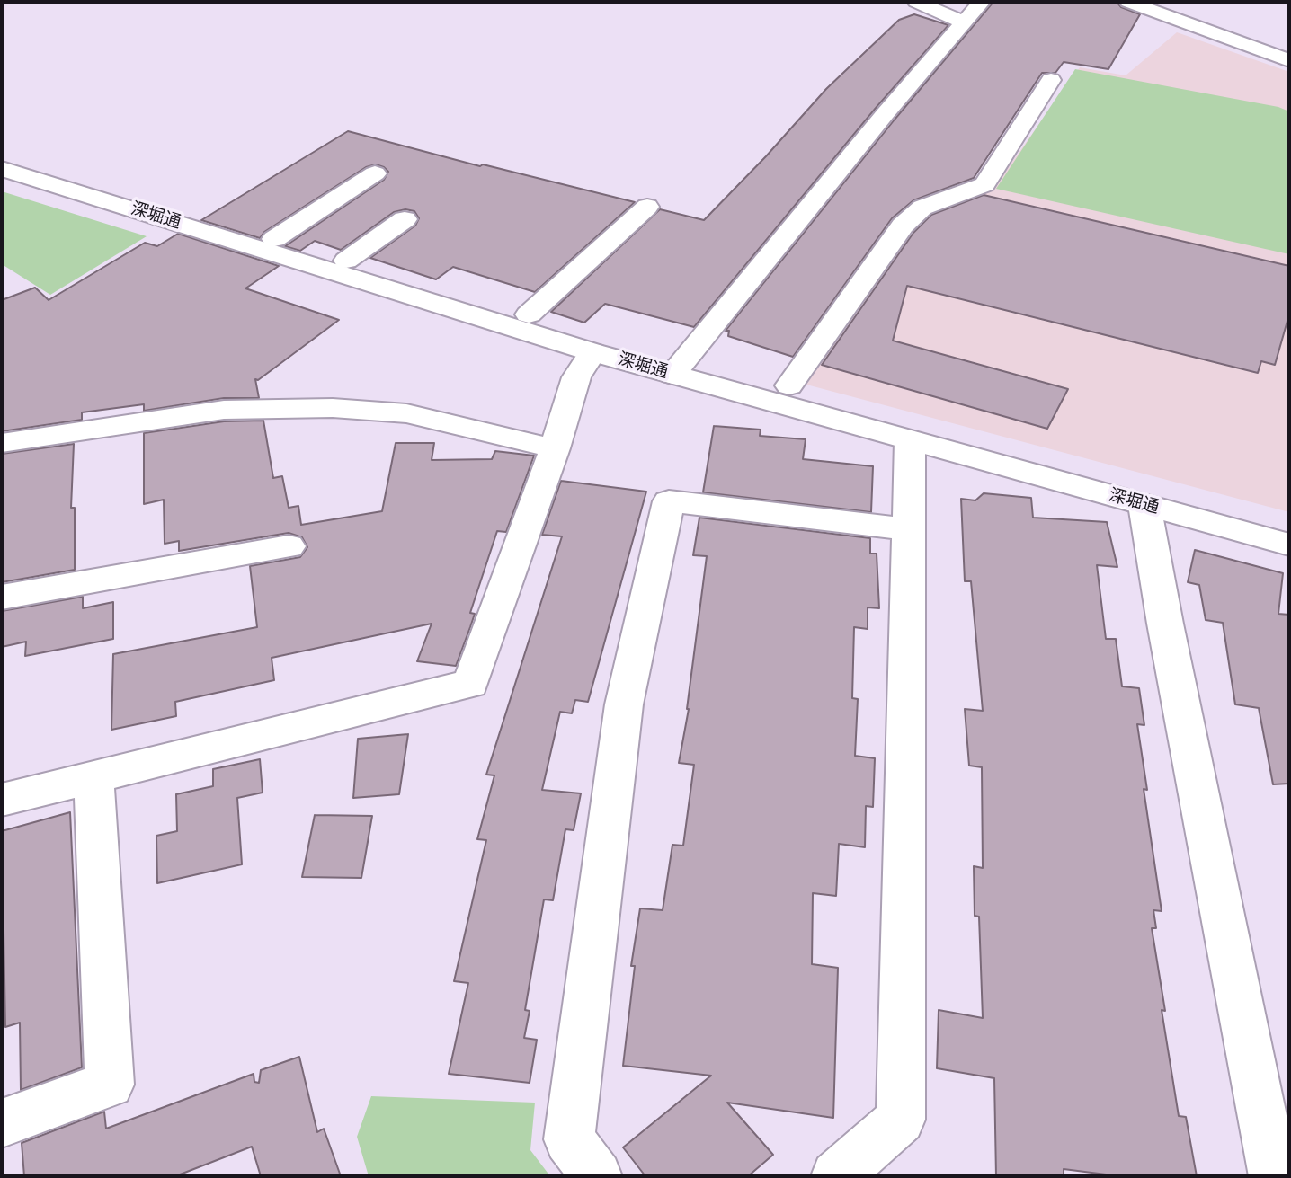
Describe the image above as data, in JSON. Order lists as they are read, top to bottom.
{
  "streets": {
    "street": ["深堀通"]
  }
}
